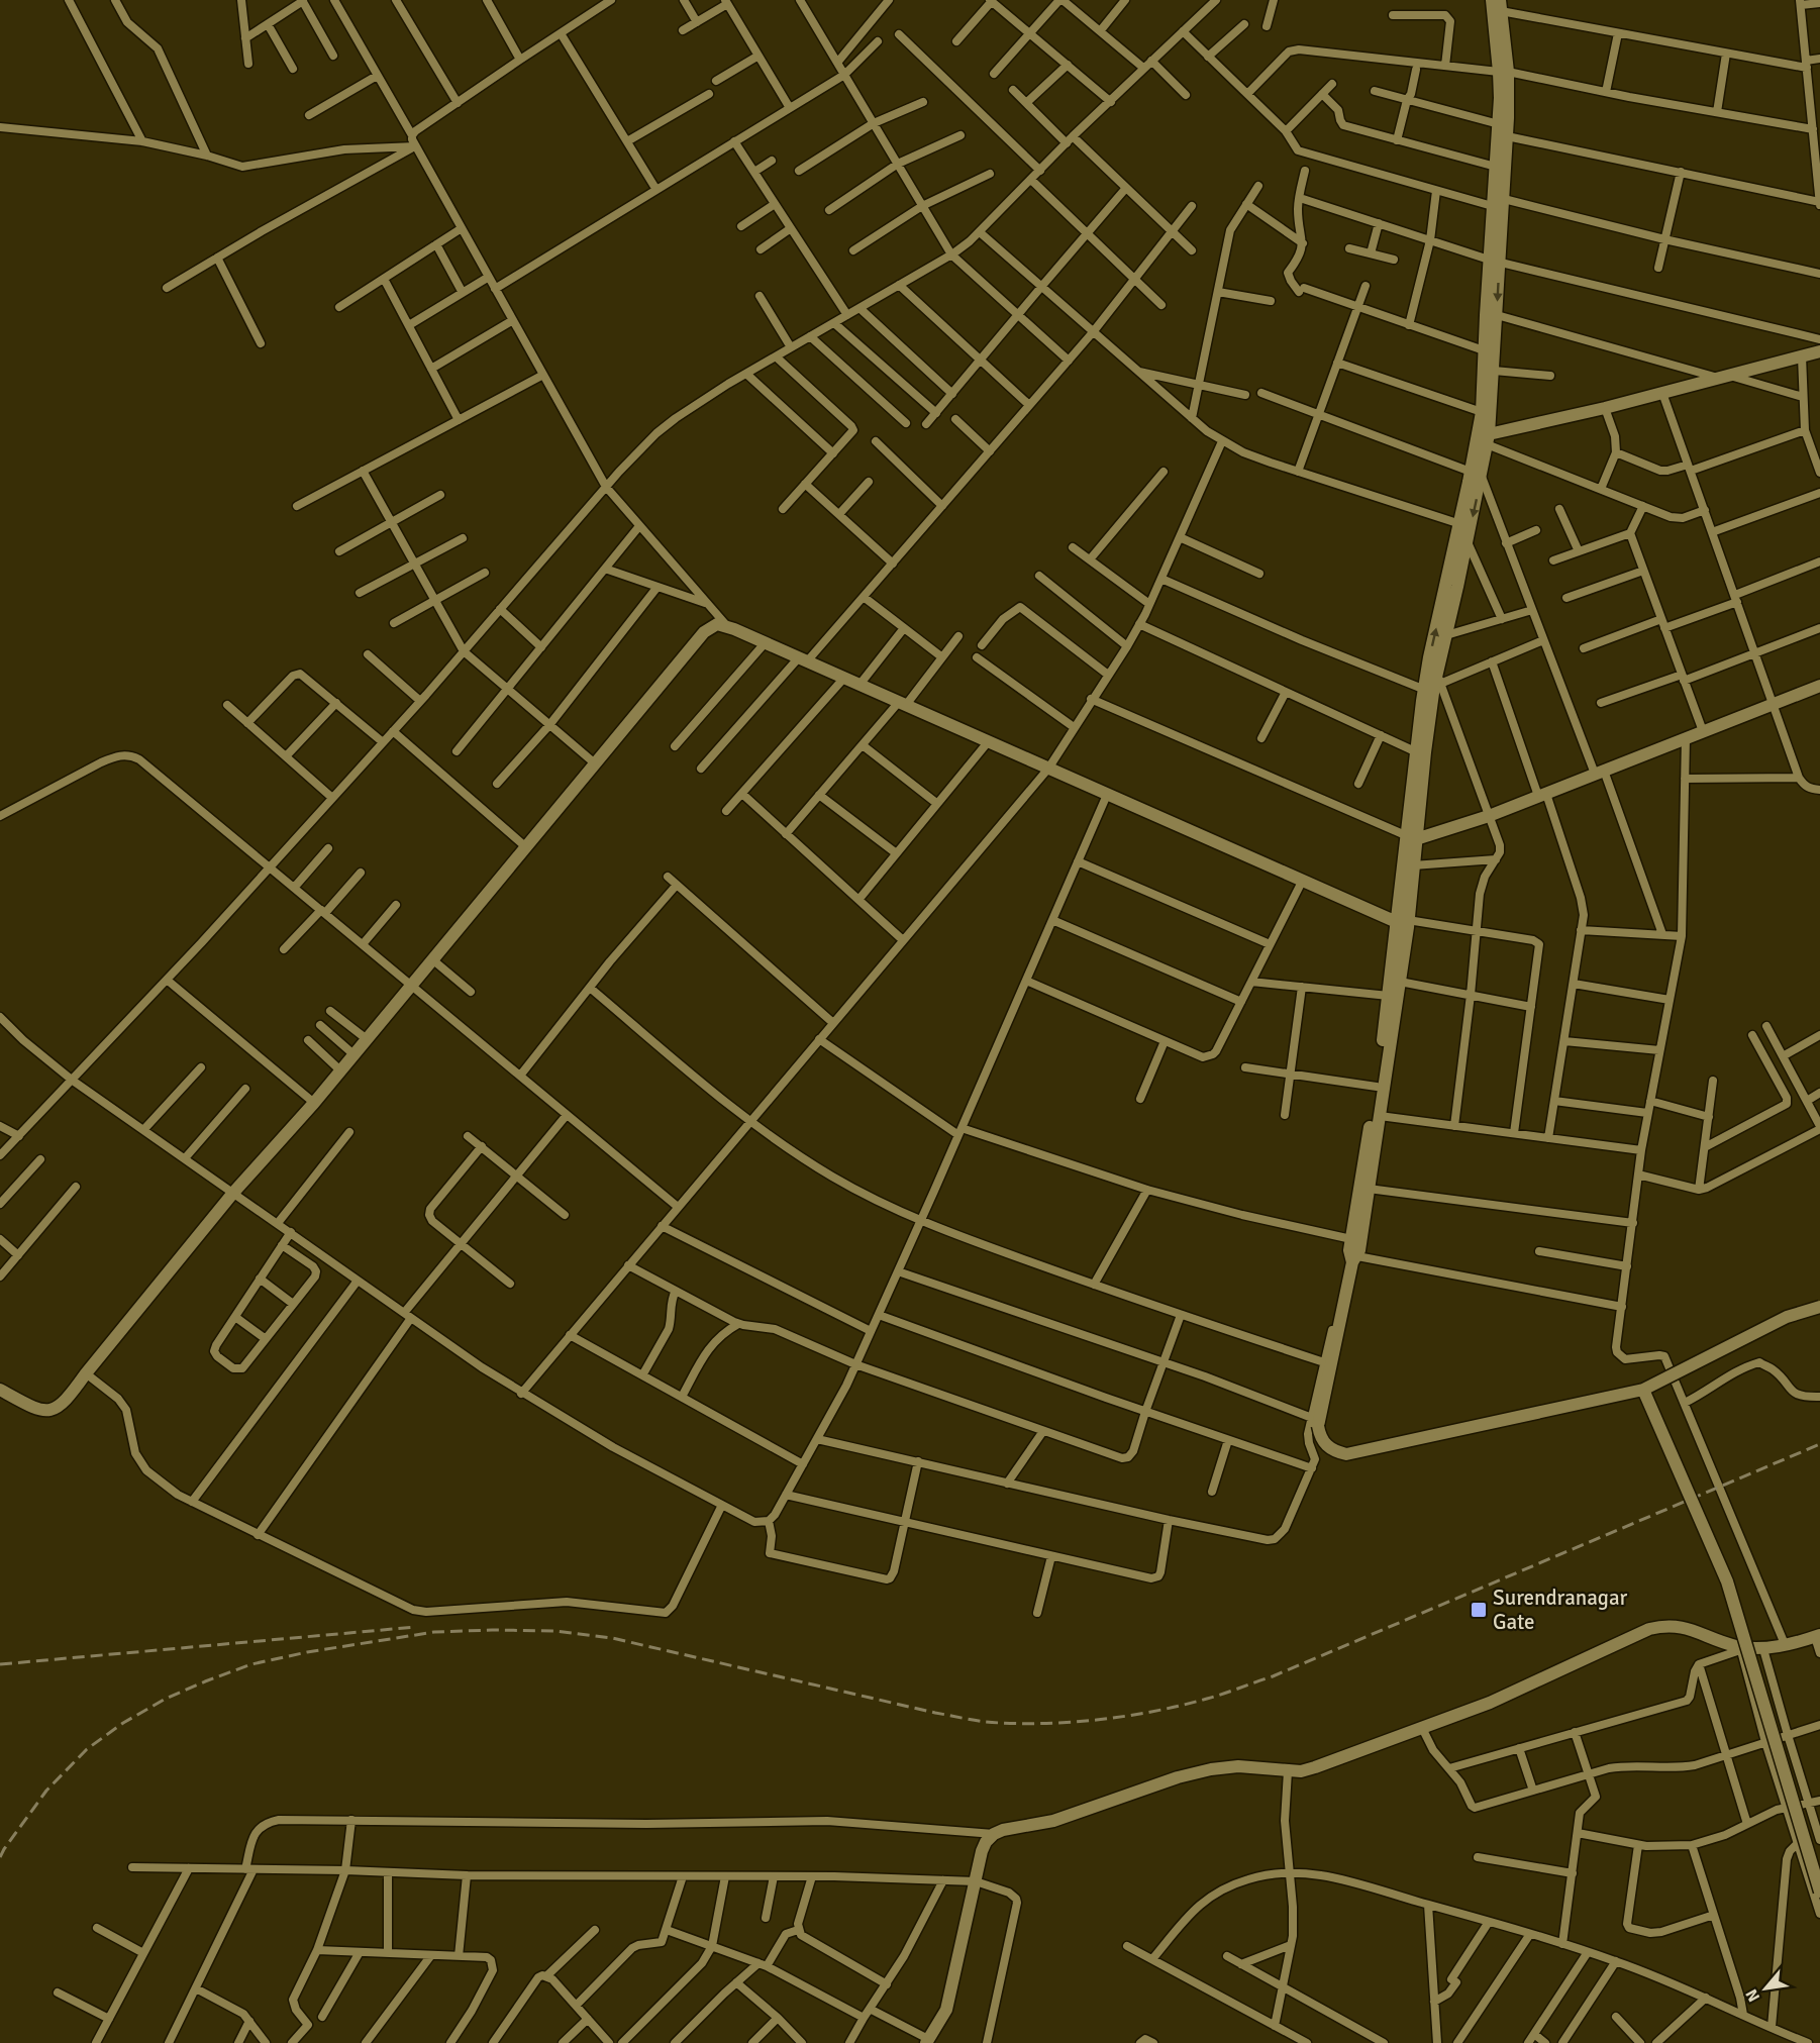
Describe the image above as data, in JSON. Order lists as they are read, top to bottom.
{
  "places": {
    "transit": ["Surendranagar Gate"]
  },
  "north": "bottom left"
}
